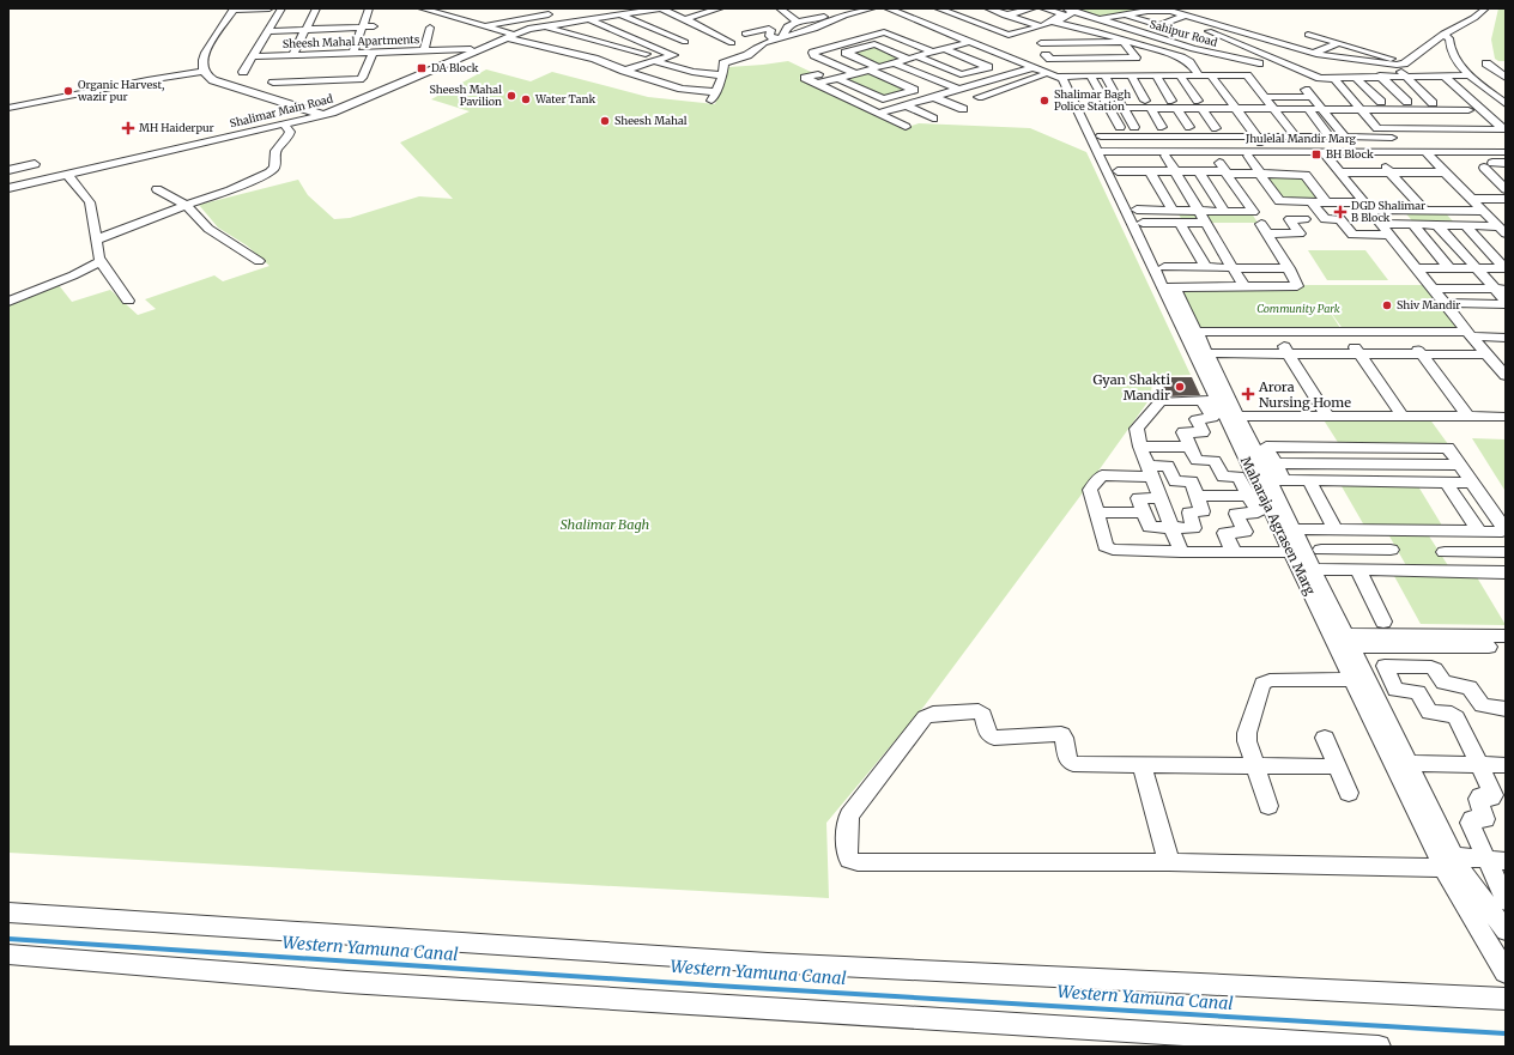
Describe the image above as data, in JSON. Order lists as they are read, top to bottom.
{
  "streets": {
    "street": [
      "Sahipur Road",
      "Sheesh Mahal Apartments",
      "Shalimar Main Road",
      "Jhulelal Mandir Marg",
      "Maharaja Agrasen Marg"
    ]
  },
  "crossings": [
    ["Sheesh Mahal Apartments", "Shalimar Main Road"],
    ["Jhulelal Mandir Marg", "Maharaja Agrasen Marg"]
  ],
  "water": ["Western Yamuna Canal"],
  "parks": ["Community Park", "Shalimar Bagh"],
  "places": {
    "transit": ["DA Block", "BH Block"],
    "other": [
      "Organic Harvest, wazir pur",
      "Sheesh Mahal Pavilion",
      "Water Tank",
      "Shalimar Bagh Police Station",
      "Sheesh Mahal",
      "Shiv Mandir",
      "Gyan Shakti Mandir"
    ],
    "health": ["MH Haiderpur", "DGD Shalimar B Block", "Arora Nursing Home"]
  }
}
